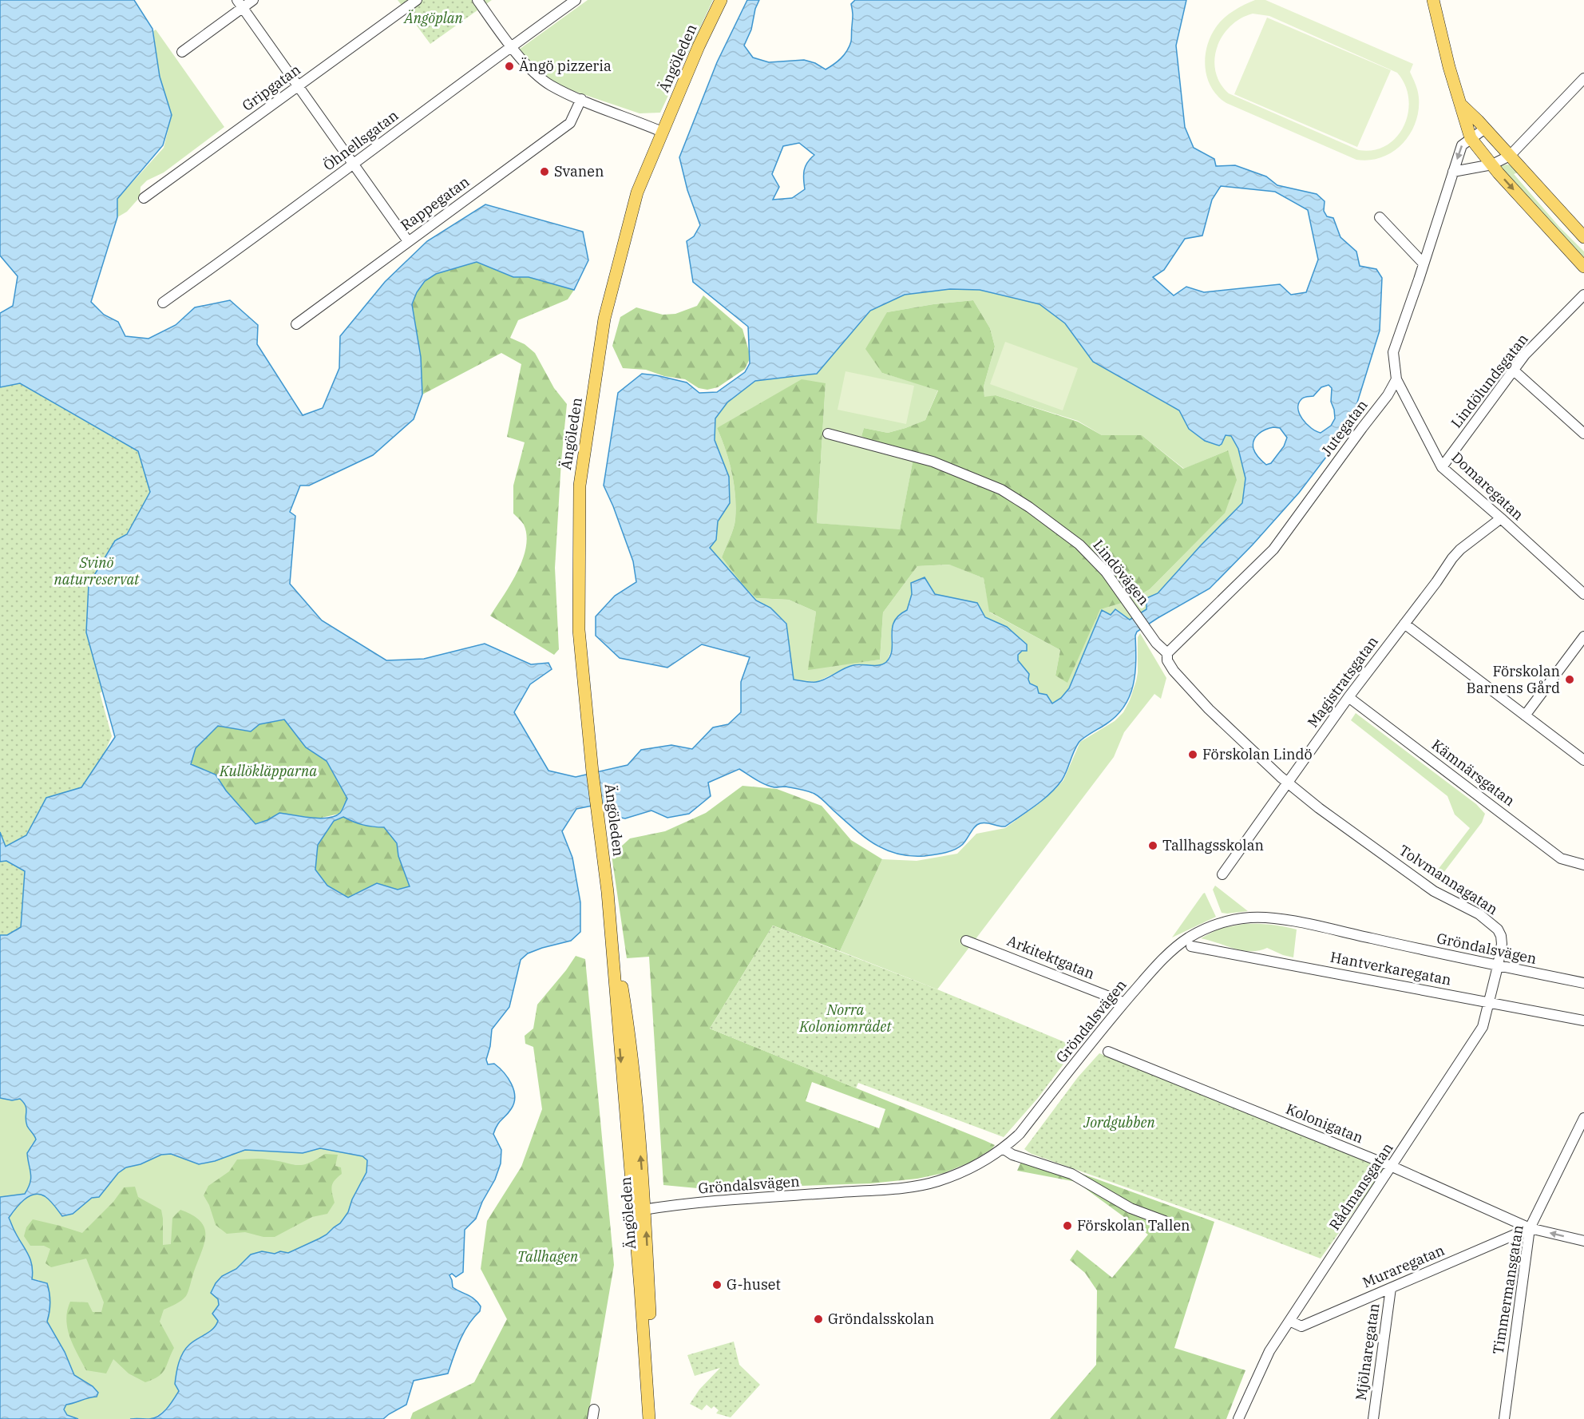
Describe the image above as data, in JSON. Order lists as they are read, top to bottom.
{
  "streets": {
    "main road": ["Ängöleden"],
    "street": [
      "Gripgatan",
      "Öhnellsgatan",
      "Rappegatan",
      "Lindölundsgatan",
      "Jutegatan",
      "Domaregatan",
      "Lindövägen",
      "Magistratsgatan",
      "Kämnärsgatan",
      "Tolvmannagatan",
      "Gröndalsvägen",
      "Arkitektgatan",
      "Hantverkaregatan",
      "Kolonigatan",
      "Rådmansgatan",
      "Muraregatan",
      "Timmermansgatan",
      "Mjölnaregatan"
    ]
  },
  "crossings": [
    ["Ängöleden", "Gröndalsvägen"],
    ["Lindölundsgatan", "Domaregatan"],
    ["Jutegatan", "Domaregatan"],
    ["Jutegatan", "Lindövägen"],
    ["Domaregatan", "Magistratsgatan"],
    ["Lindövägen", "Magistratsgatan"],
    ["Lindövägen", "Tolvmannagatan"],
    ["Magistratsgatan", "Kämnärsgatan"],
    ["Tolvmannagatan", "Gröndalsvägen"],
    ["Tolvmannagatan", "Rådmansgatan"],
    ["Gröndalsvägen", "Arkitektgatan"],
    ["Gröndalsvägen", "Rådmansgatan"],
    ["Hantverkaregatan", "Rådmansgatan"],
    ["Kolonigatan", "Rådmansgatan"],
    ["Kolonigatan", "Muraregatan"],
    ["Kolonigatan", "Timmermansgatan"],
    ["Rådmansgatan", "Muraregatan"],
    ["Muraregatan", "Timmermansgatan"],
    ["Muraregatan", "Mjölnaregatan"]
  ],
  "parks": [
    "Ängöplan",
    "Svinö naturreservat",
    "Kullökläpparna",
    "Norra Koloniområdet",
    "Jordgubben",
    "Tallhagen"
  ],
  "places": [
    "Ängö pizzeria",
    "Svanen",
    "Förskolan Barnens Gård",
    "Förskolan Lindö",
    "Tallhagsskolan",
    "Förskolan Tallen",
    "G-huset",
    "Gröndalsskolan"
  ]
}
